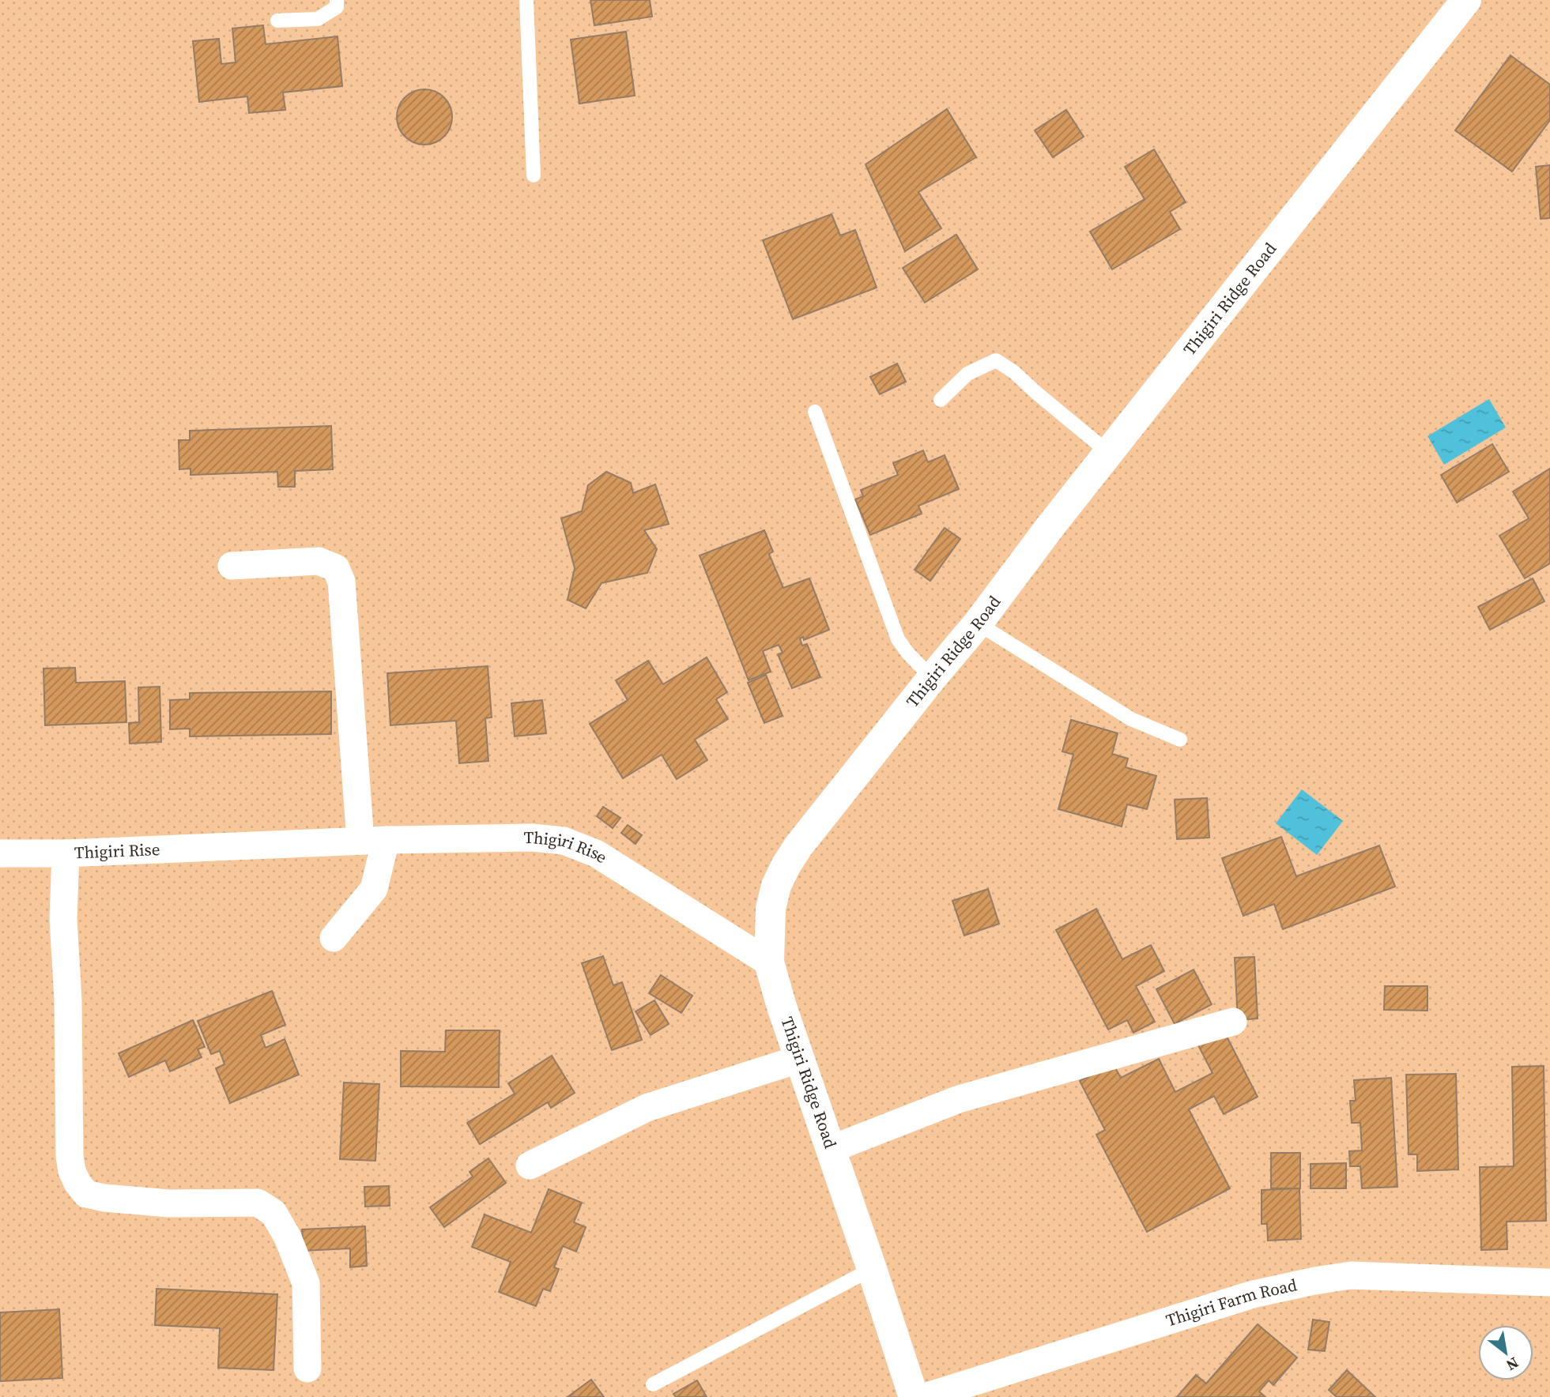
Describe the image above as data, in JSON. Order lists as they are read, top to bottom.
{
  "streets": {
    "street": ["Thigiri Ridge Road", "Thigiri Rise", "Thigiri Farm Road"]
  },
  "crossings": [
    ["Thigiri Ridge Road", "Thigiri Rise"]
  ],
  "north": "bottom right"
}
